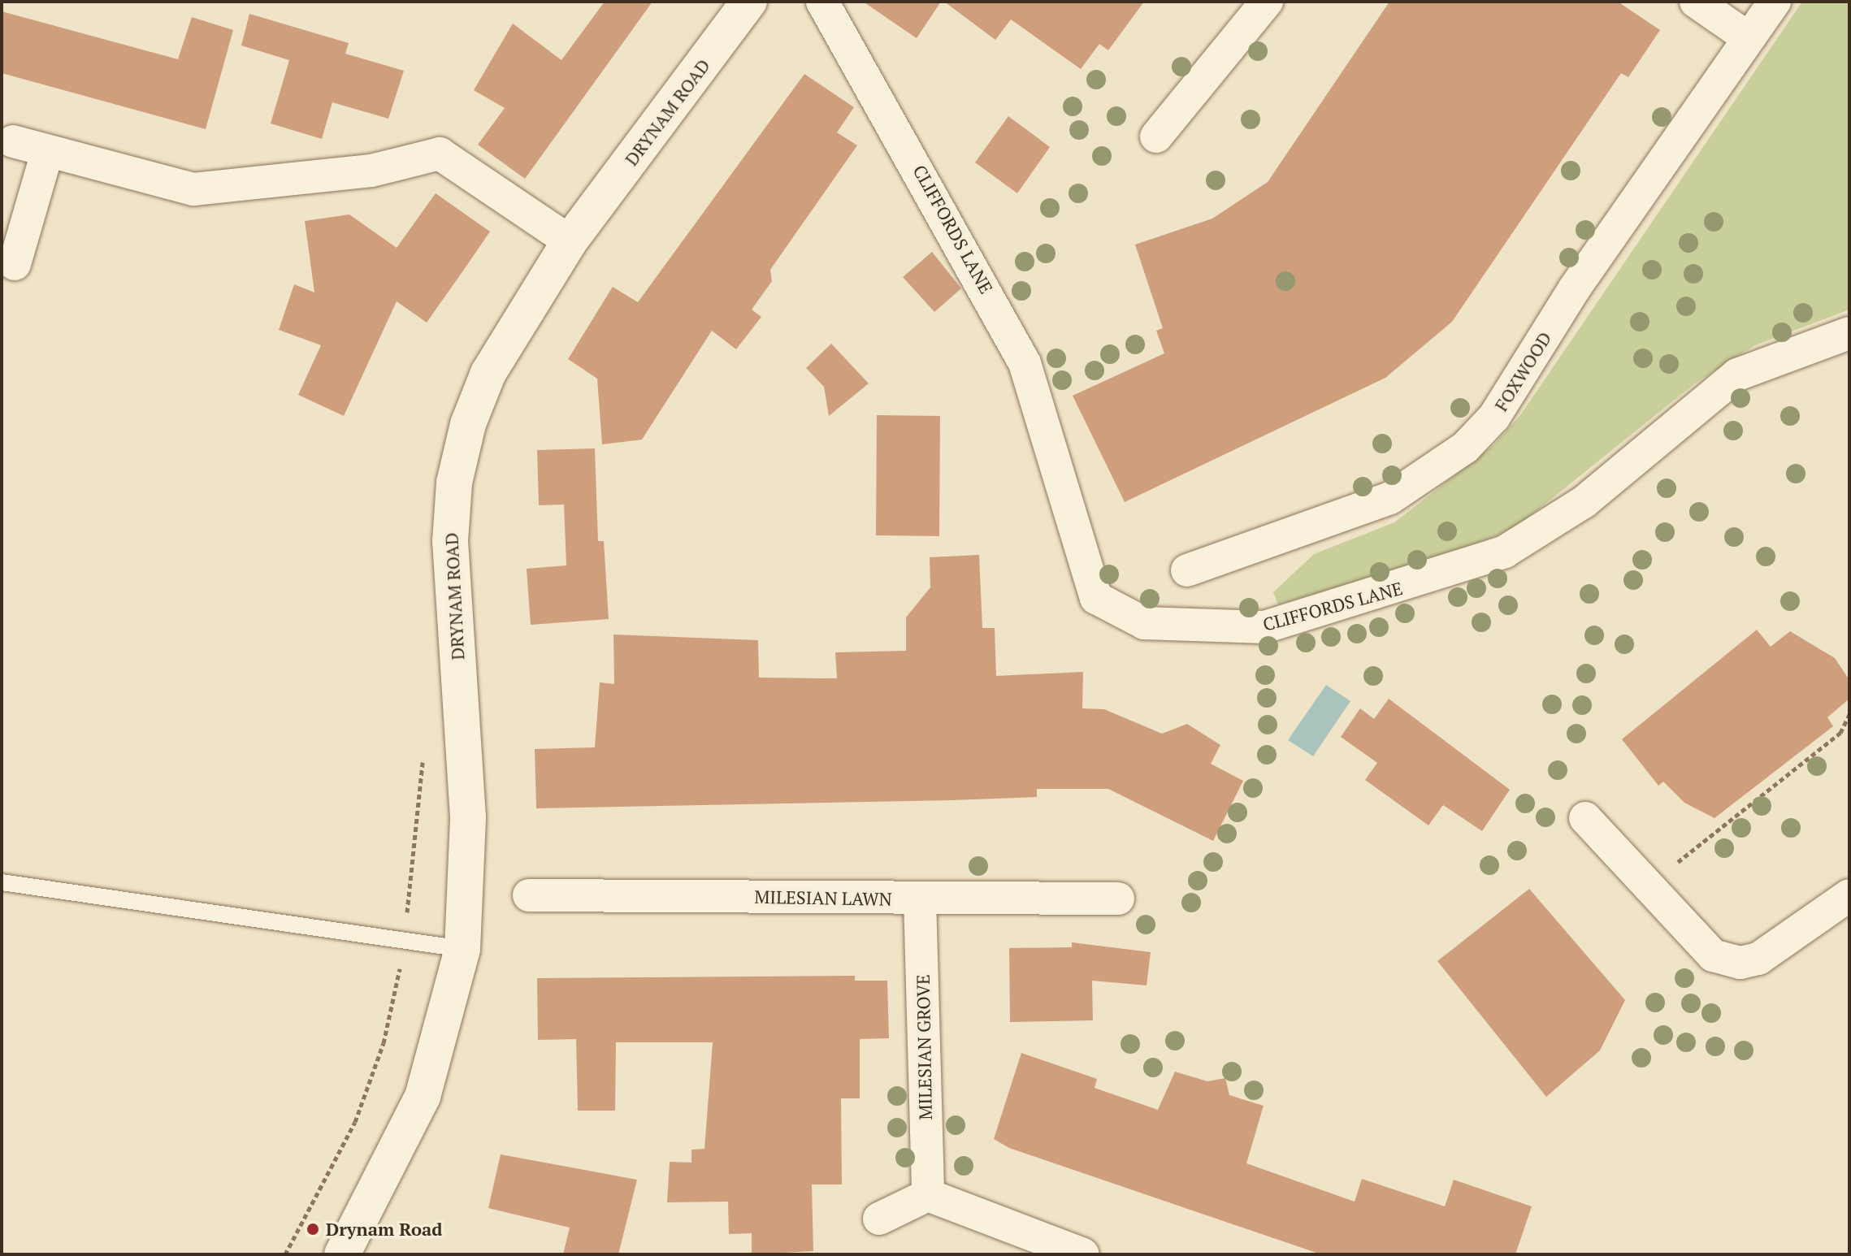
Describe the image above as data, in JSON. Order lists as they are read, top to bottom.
{
  "streets": {
    "street": [
      "DRYNAM ROAD",
      "CLIFFORDS LANE",
      "FOXWOOD",
      "MILESIAN LAWN",
      "MILESIAN GROVE"
    ]
  },
  "crossings": [
    ["MILESIAN LAWN", "MILESIAN GROVE"]
  ],
  "places": ["Drynam Road"]
}
